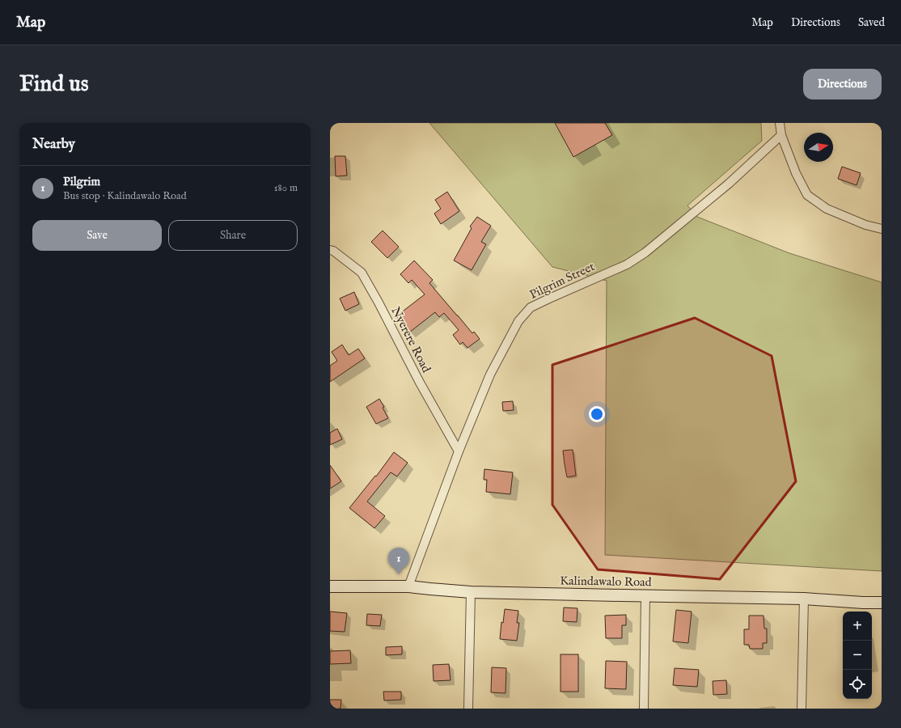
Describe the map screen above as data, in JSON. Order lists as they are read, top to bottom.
{
  "streets": {
    "street": ["Pilgrim Street", "Nyerere Road", "Kalindawalo Road"]
  },
  "crossings": [
    ["Pilgrim Street", "Nyerere Road"],
    ["Pilgrim Street", "Kalindawalo Road"]
  ],
  "north": "right",
  "page": {
    "header": "Map",
    "nav": ["Map", "Directions", "Saved"],
    "buttons": [
      "Directions",
      ["Save", "Share"]
    ],
    "title": "Find us",
    "heading": "Nearby",
    "list": [
      {
        "mark": "1",
        "name": "Pilgrim",
        "note": "Bus stop · Kalindawalo Road",
        "value": "180 m"
      }
    ],
    "pins": "1",
    "map_buttons": ["+", "−"]
  }
}
